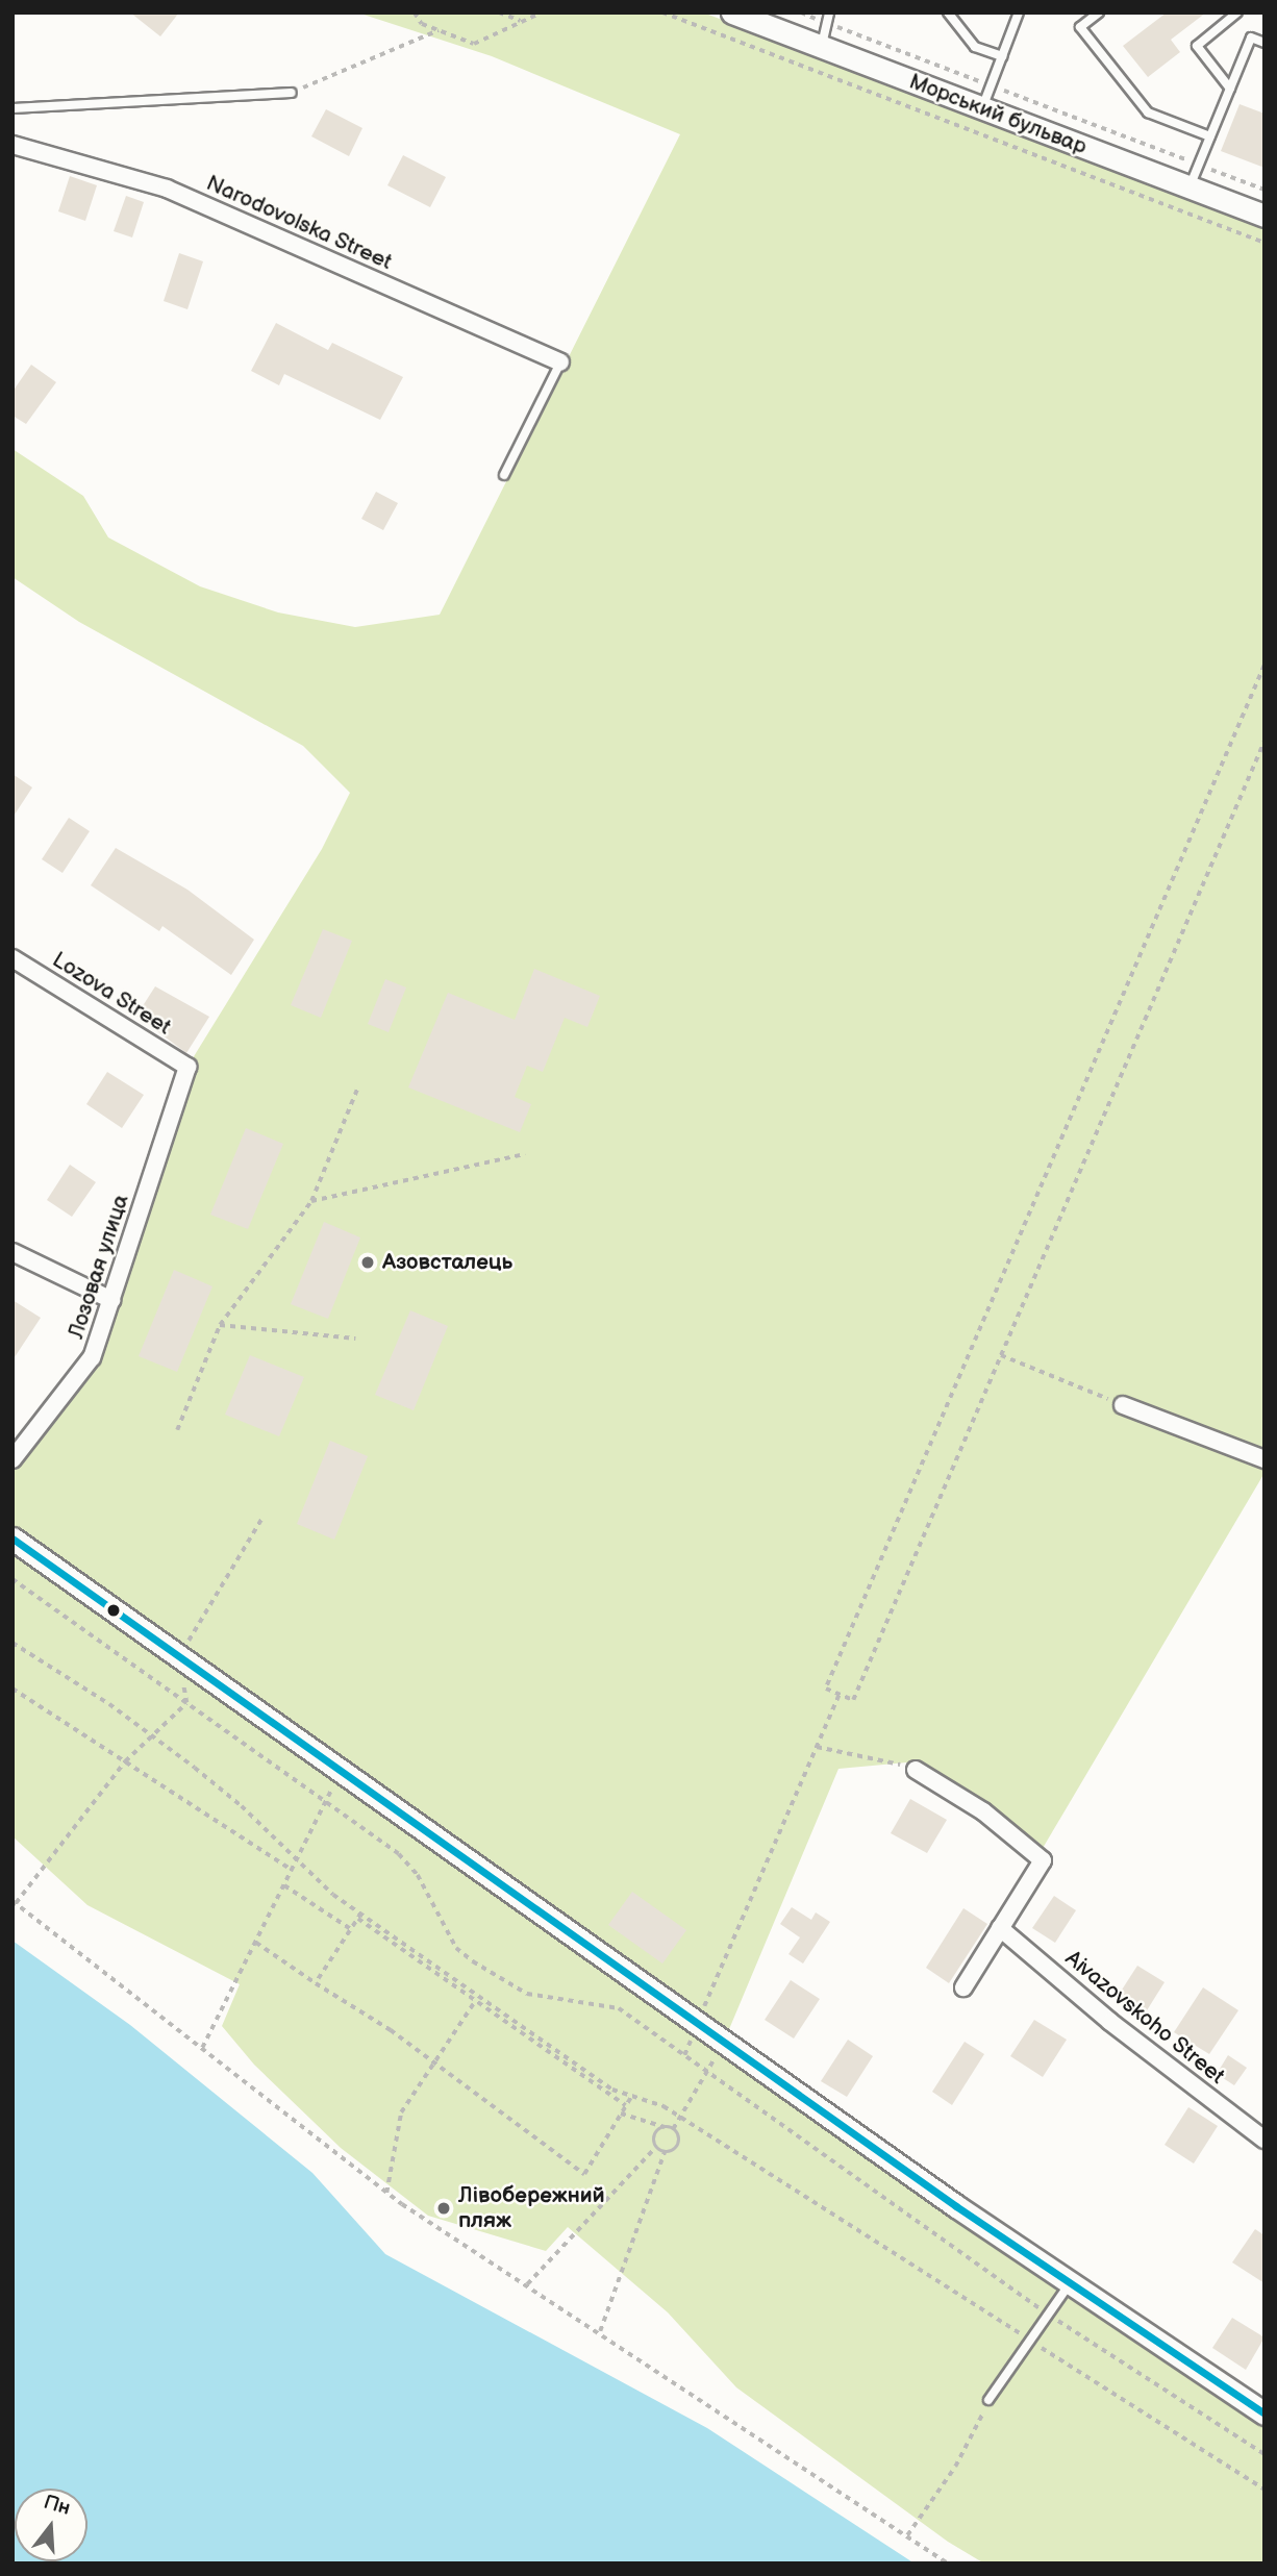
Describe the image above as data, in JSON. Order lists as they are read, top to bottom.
{
  "streets": {
    "street": [
      "Морський бульвар",
      "Narodovolska Street",
      "Lozova Street",
      "Лозовая улица",
      "Aivazovskoho Street"
    ]
  },
  "crossings": [
    ["Lozova Street", "Лозовая улица"]
  ],
  "places": ["Азовсталець", "Лівобережний пляж"],
  "north": "top"
}
